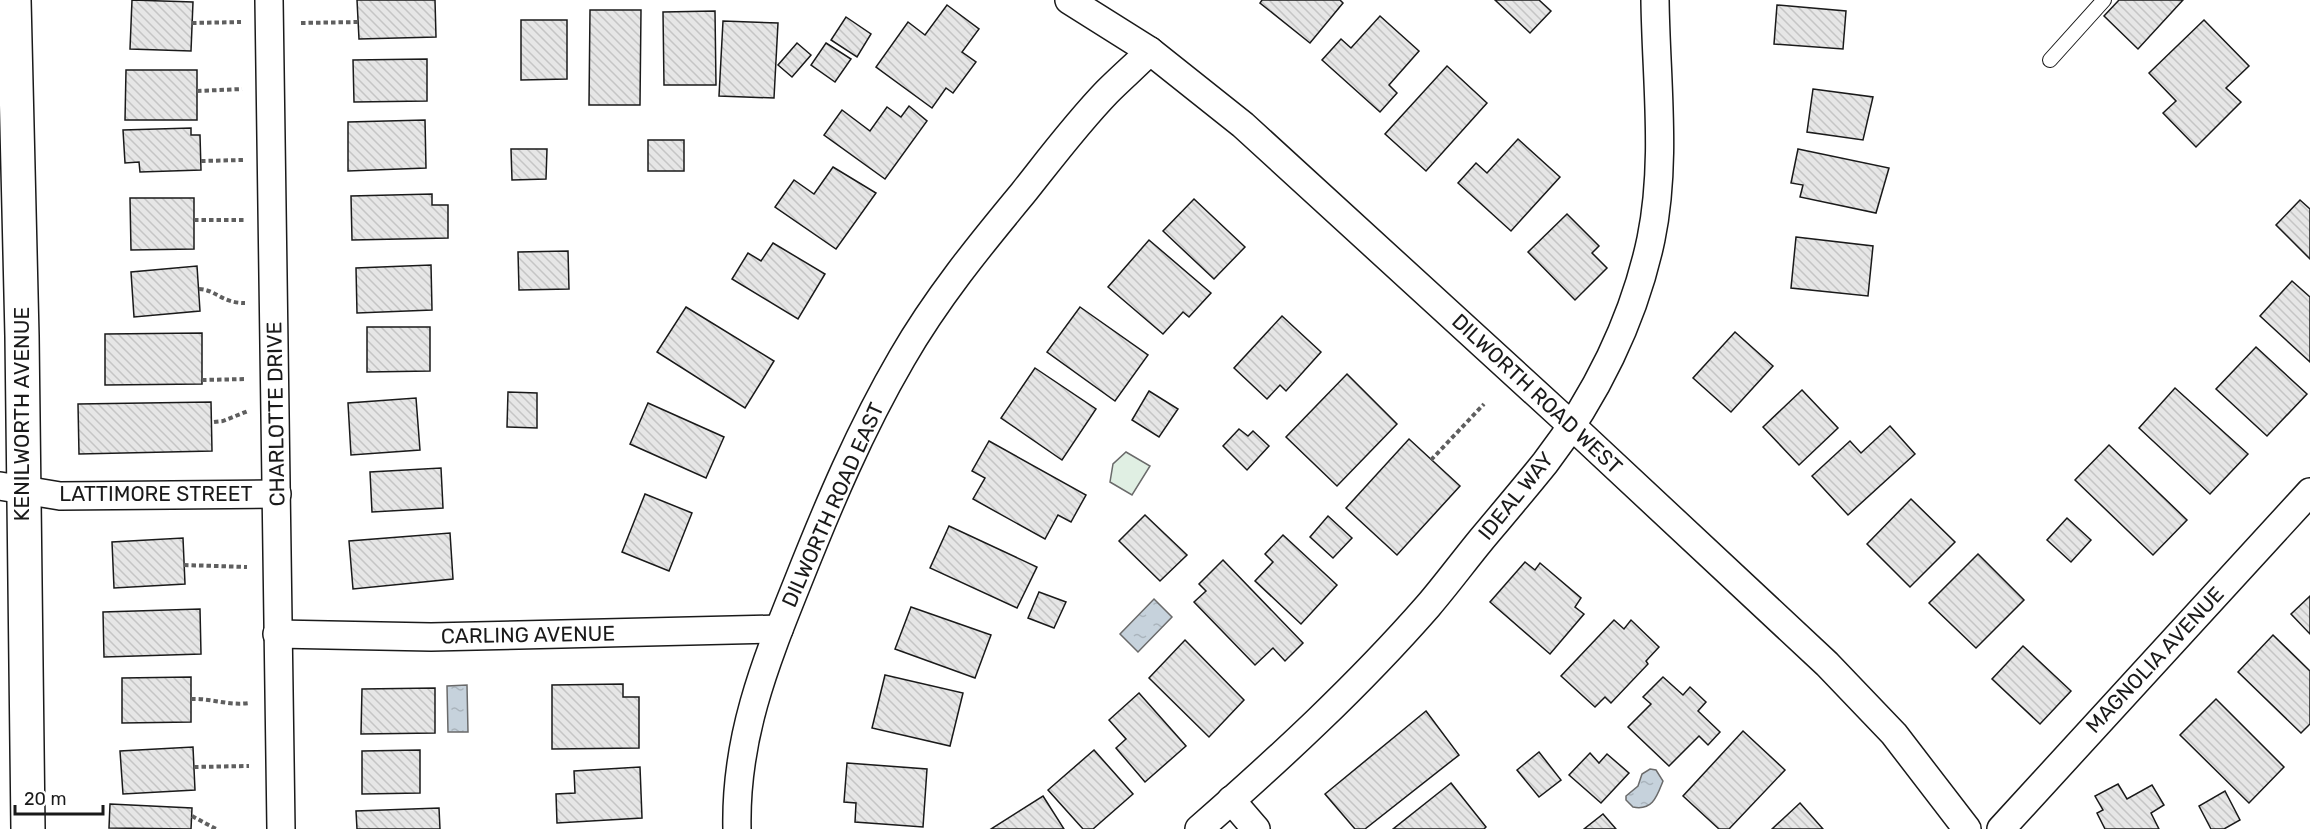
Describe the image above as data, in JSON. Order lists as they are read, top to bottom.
{
  "streets": {
    "main road": ["KENILWORTH AVENUE"],
    "street": [
      "DILWORTH ROAD WEST",
      "CHARLOTTE DRIVE",
      "LATTIMORE STREET",
      "IDEAL WAY",
      "DILWORTH ROAD EAST",
      "CARLING AVENUE",
      "MAGNOLIA AVENUE"
    ]
  },
  "crossings": [
    ["DILWORTH ROAD WEST", "IDEAL WAY"],
    ["DILWORTH ROAD WEST", "DILWORTH ROAD EAST"],
    ["KENILWORTH AVENUE", "LATTIMORE STREET"],
    ["CHARLOTTE DRIVE", "LATTIMORE STREET"],
    ["CHARLOTTE DRIVE", "CARLING AVENUE"],
    ["DILWORTH ROAD EAST", "CARLING AVENUE"]
  ],
  "scale_bar": "20 m"
}
